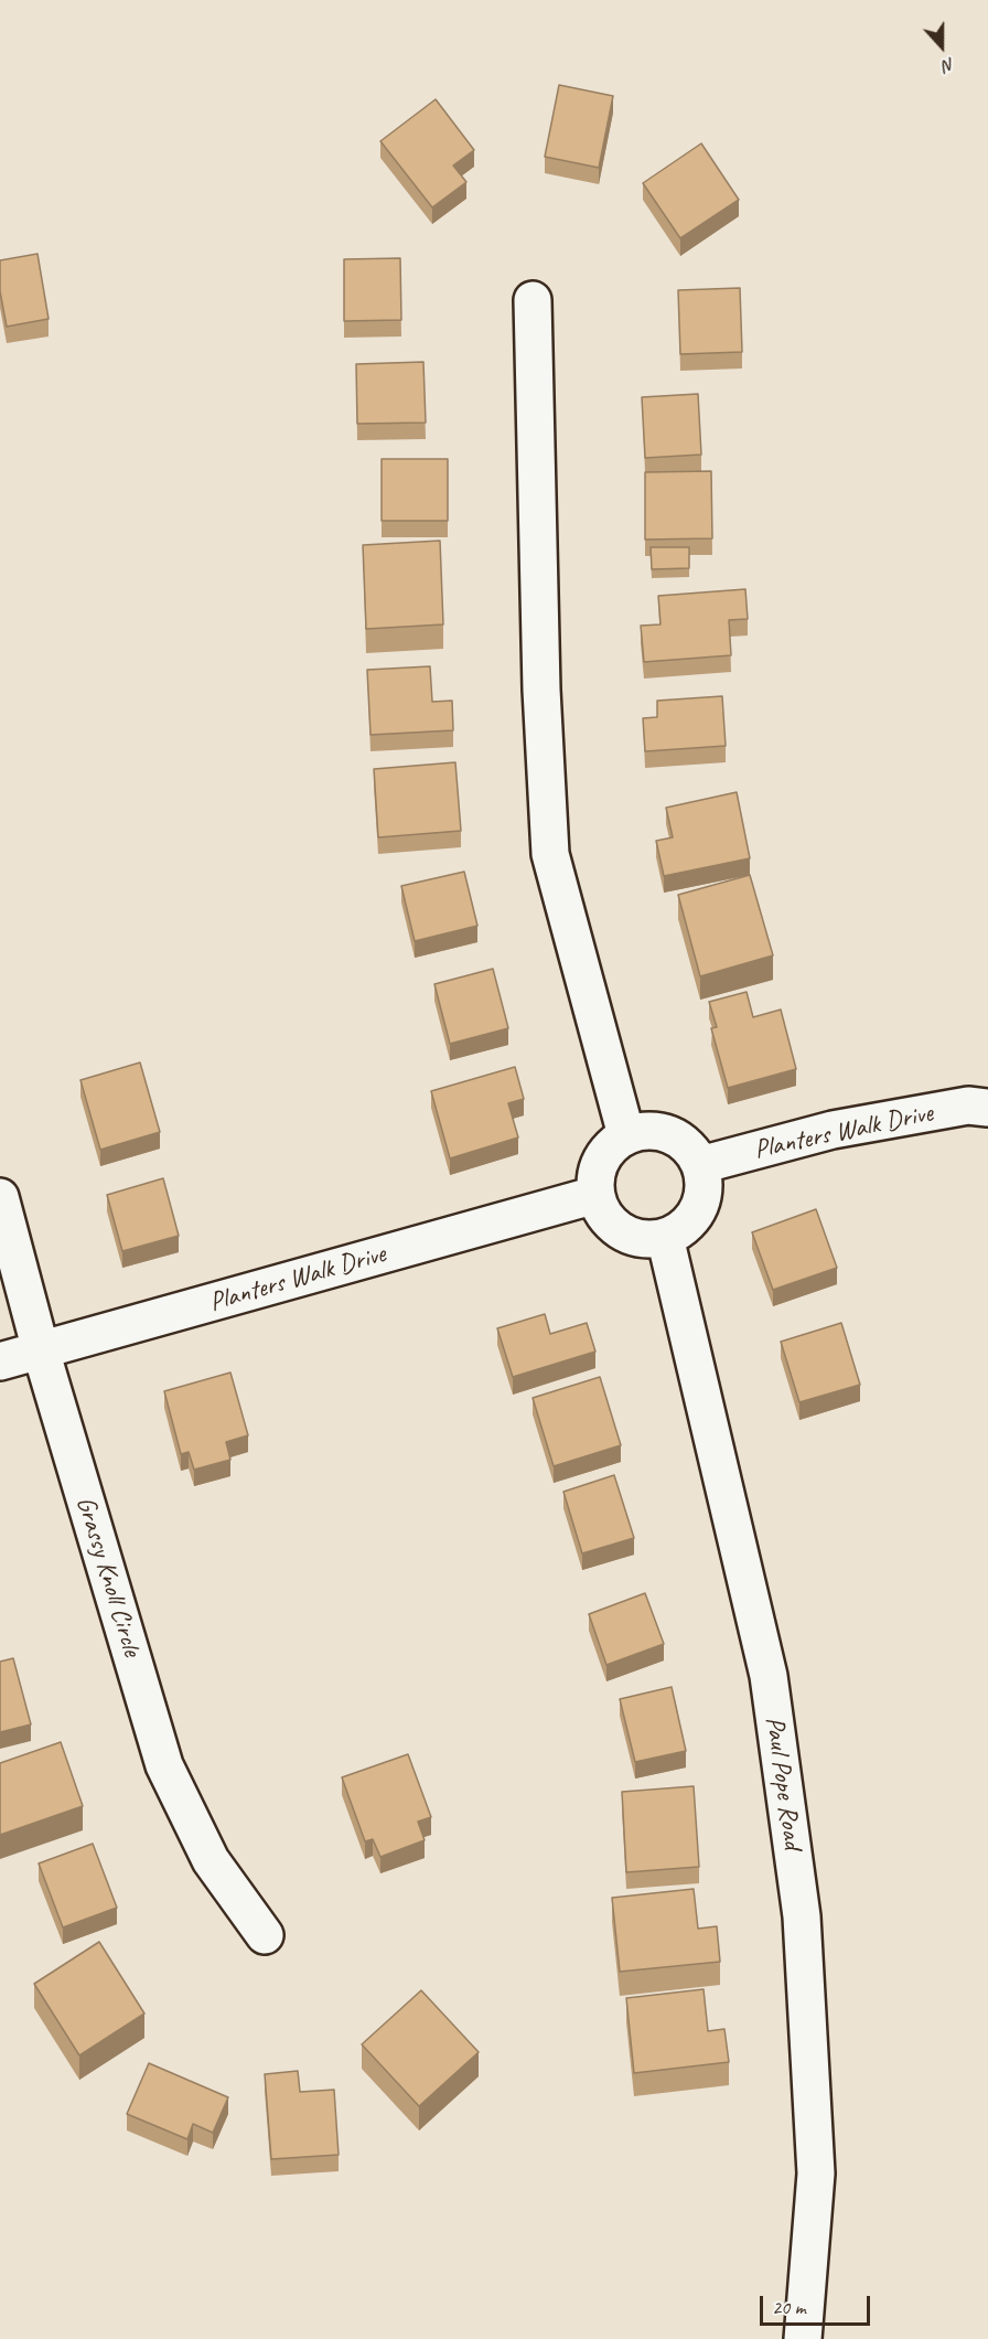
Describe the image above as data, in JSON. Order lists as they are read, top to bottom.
{
  "streets": {
    "street": ["Planters Walk Drive", "Grassy Knoll Circle", "Paul Pope Road"]
  },
  "crossings": [
    ["Planters Walk Drive", "Grassy Knoll Circle"],
    ["Planters Walk Drive", "Paul Pope Road"]
  ],
  "scale_bar": "20 m",
  "north": "bottom"
}
